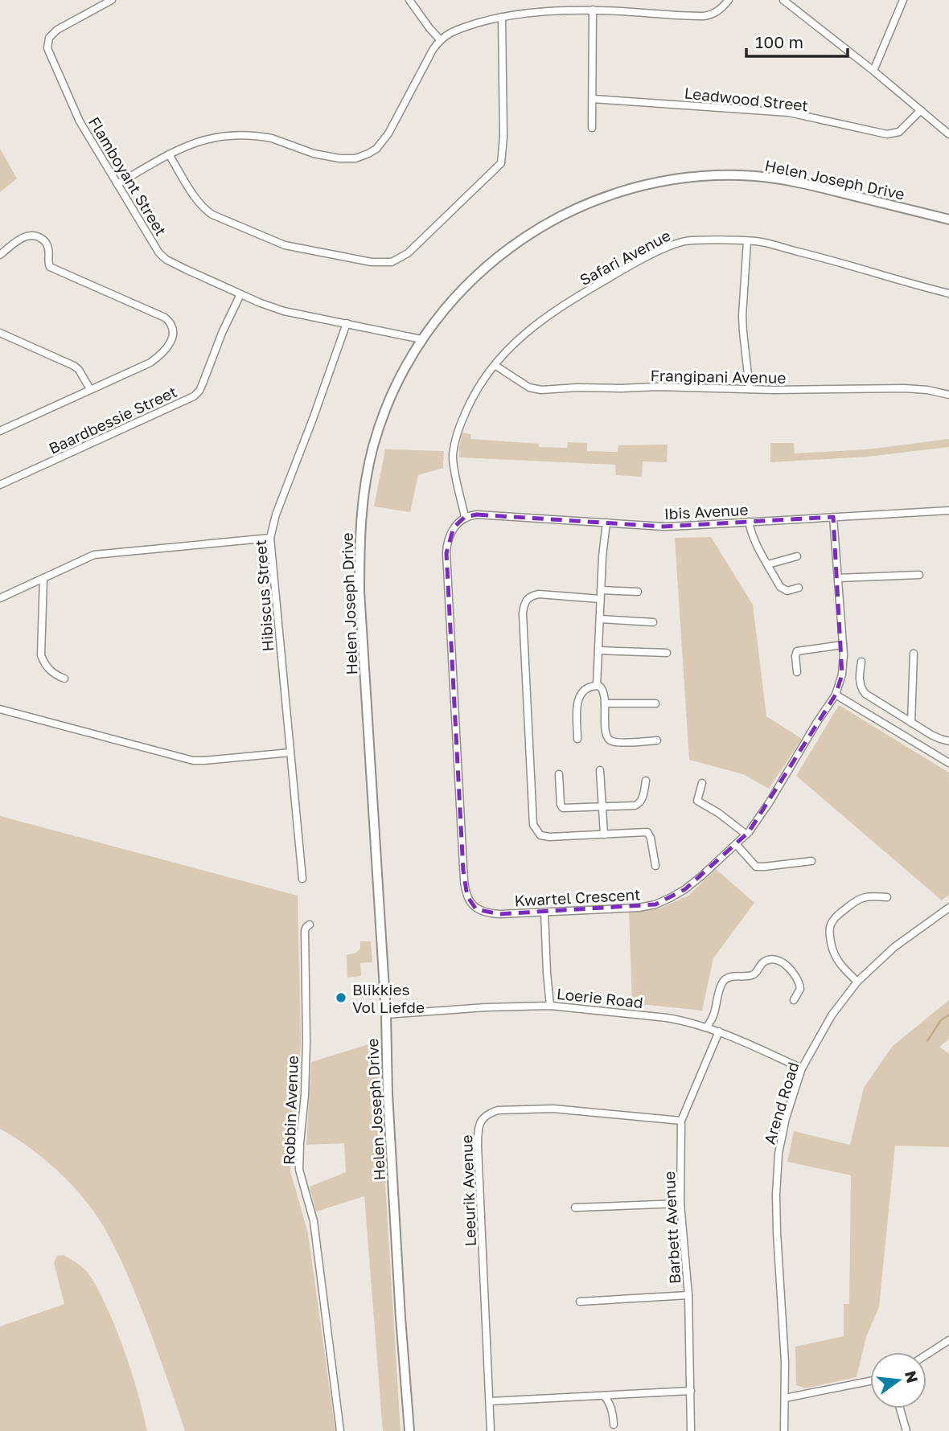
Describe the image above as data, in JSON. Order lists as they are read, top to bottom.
{
  "streets": {
    "street": [
      "Leadwood Street",
      "Flamboyant Street",
      "Helen Joseph Drive",
      "Safari Avenue",
      "Frangipani Avenue",
      "Baardbessie Street",
      "Ibis Avenue",
      "Hibiscus Street",
      "Kwartel Crescent",
      "Loerie Road",
      "Arend Road",
      "Robbin Avenue",
      "Leeurik Avenue",
      "Barbett Avenue"
    ]
  },
  "crossings": [
    ["Flamboyant Street", "Helen Joseph Drive"],
    ["Flamboyant Street", "Baardbessie Street"],
    ["Flamboyant Street", "Hibiscus Street"],
    ["Helen Joseph Drive", "Loerie Road"],
    ["Safari Avenue", "Frangipani Avenue"],
    ["Safari Avenue", "Ibis Avenue"],
    ["Safari Avenue", "Kwartel Crescent"],
    ["Ibis Avenue", "Kwartel Crescent"],
    ["Loerie Road", "Arend Road"],
    ["Loerie Road", "Barbett Avenue"],
    ["Leeurik Avenue", "Barbett Avenue"]
  ],
  "places": ["Blikkies Vol Liefde"],
  "scale_bar": "100 m",
  "north": "right"
}
